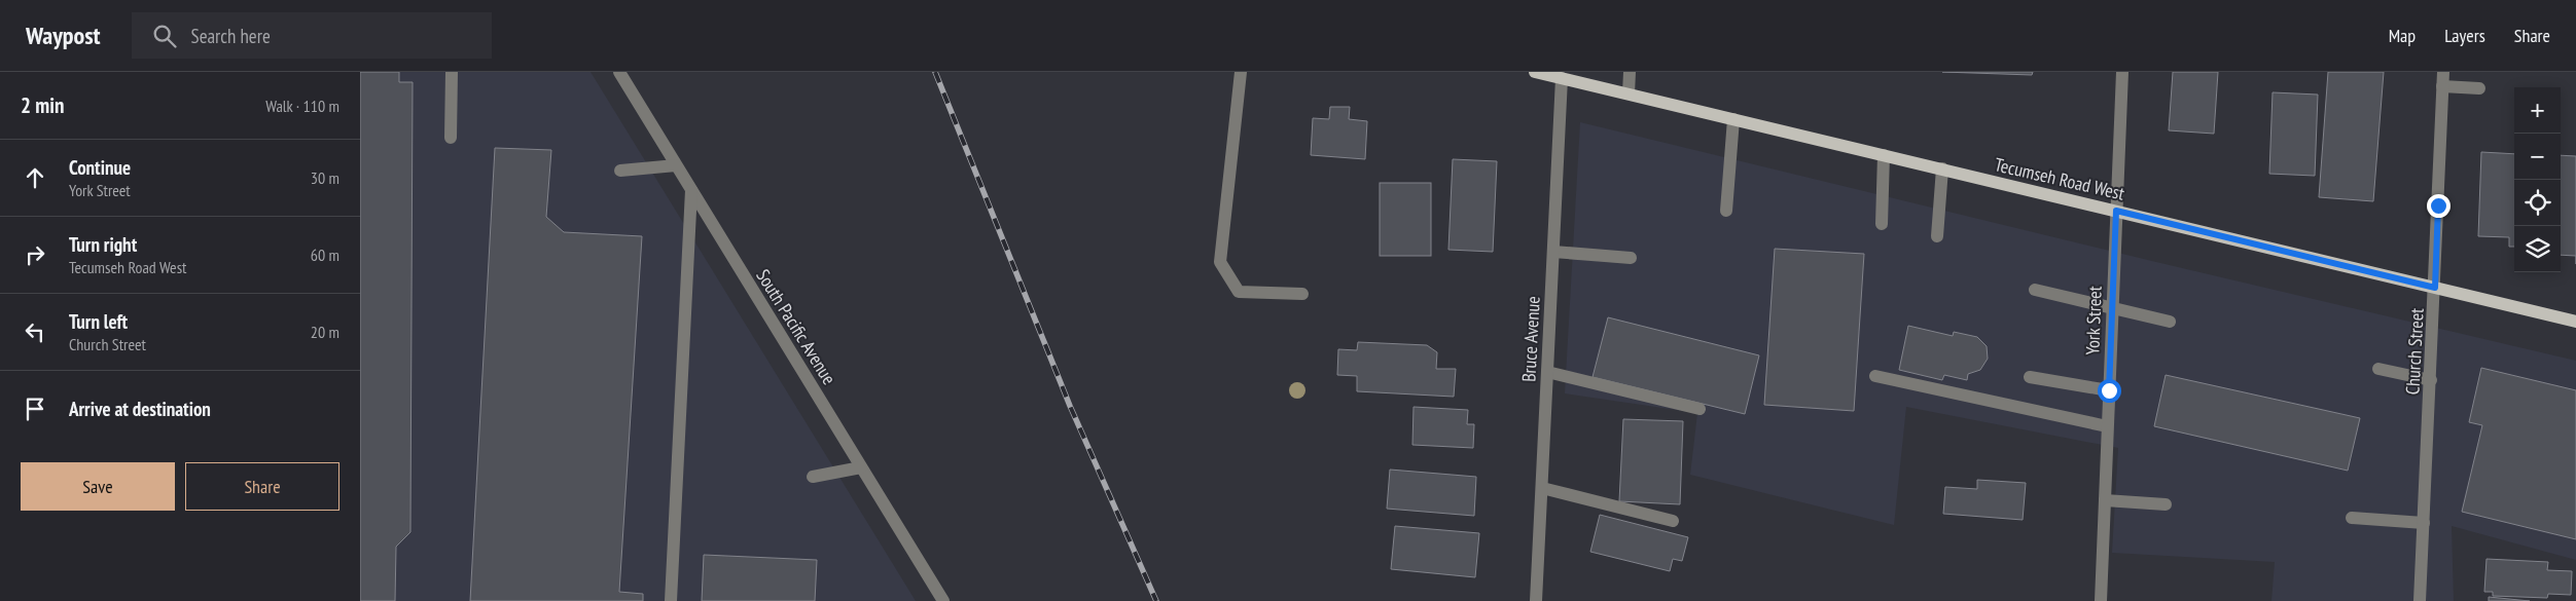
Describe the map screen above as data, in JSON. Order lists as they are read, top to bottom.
{
  "streets": {
    "main road": ["Tecumseh Road West"],
    "street": [
      "York Street",
      "South Pacific Avenue",
      "Bruce Avenue",
      "Church Street"
    ]
  },
  "crossings": [
    ["Tecumseh Road West", "York Street"],
    ["Tecumseh Road West", "Bruce Avenue"],
    ["Tecumseh Road West", "Church Street"]
  ],
  "page": {
    "header": "Waypost",
    "search": "Search here",
    "nav": ["Map", "Layers", "Share"],
    "heading": ["2 min", "Walk · 110 m"],
    "map_buttons": ["+", "−"],
    "list": [
      ["Continue", "York Street", "30 m"],
      ["Turn right", "Tecumseh Road West", "60 m"],
      ["Turn left", "Church Street", "20 m"],
      "Arrive at destination"
    ],
    "buttons": ["Save", "Share"]
  }
}
